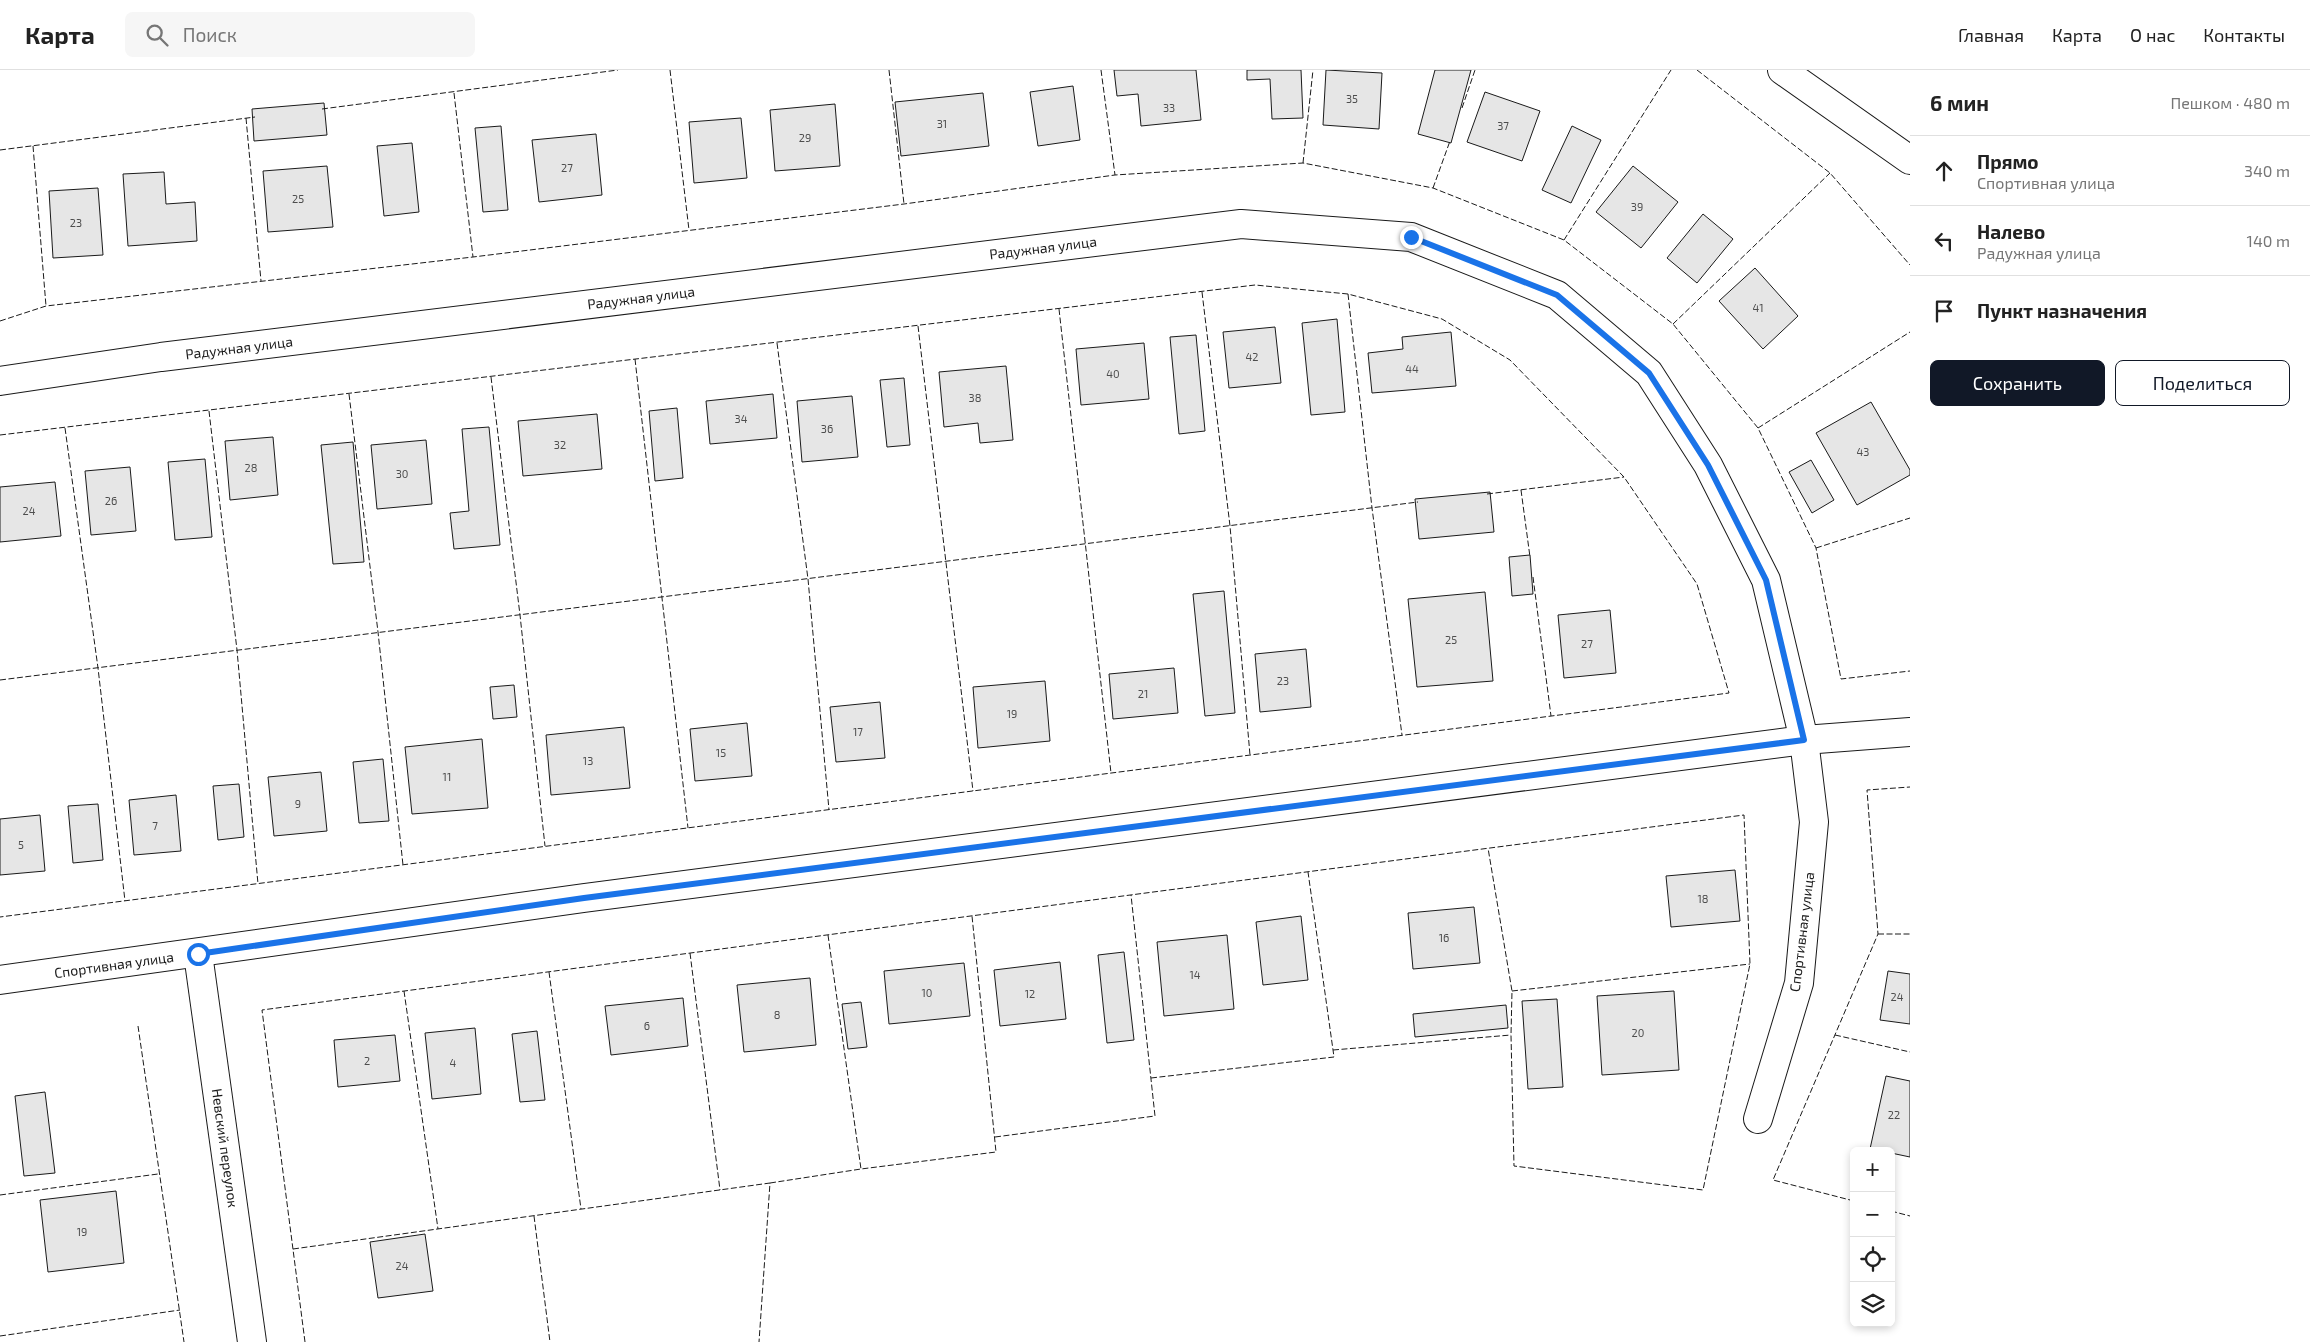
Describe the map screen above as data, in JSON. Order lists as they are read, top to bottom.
{
  "streets": {
    "street": ["Радужная улица", "Спортивная улица", "Невский переулок"]
  },
  "crossings": [
    ["Радужная улица", "Спортивная улица"],
    ["Спортивная улица", "Невский переулок"]
  ],
  "house_numbers": [
    "35",
    "33",
    "31",
    "37",
    "29",
    "27",
    "25",
    "39",
    "23",
    "41",
    "42",
    "44",
    "40",
    "38",
    "34",
    "36",
    "32",
    "43",
    "28",
    "30",
    "26",
    "24",
    "25",
    "27",
    "23",
    "21",
    "19",
    "17",
    "15",
    "13",
    "11",
    "9",
    "7",
    "5",
    "18",
    "16",
    "14",
    "10",
    "12",
    "24",
    "8",
    "6",
    "20",
    "2",
    "4",
    "22",
    "19",
    "24"
  ],
  "page": {
    "header": "Карта",
    "search": "Поиск",
    "nav": [
      "Главная",
      "Карта",
      "О нас",
      "Контакты"
    ],
    "heading": ["6 мин", "Пешком · 480 m"],
    "list": [
      ["Прямо", "Спортивная улица", "340 m"],
      ["Налево", "Радужная улица", "140 m"],
      "Пункт назначения"
    ],
    "buttons": ["Сохранить", "Поделиться"],
    "map_buttons": ["+", "−"]
  }
}
